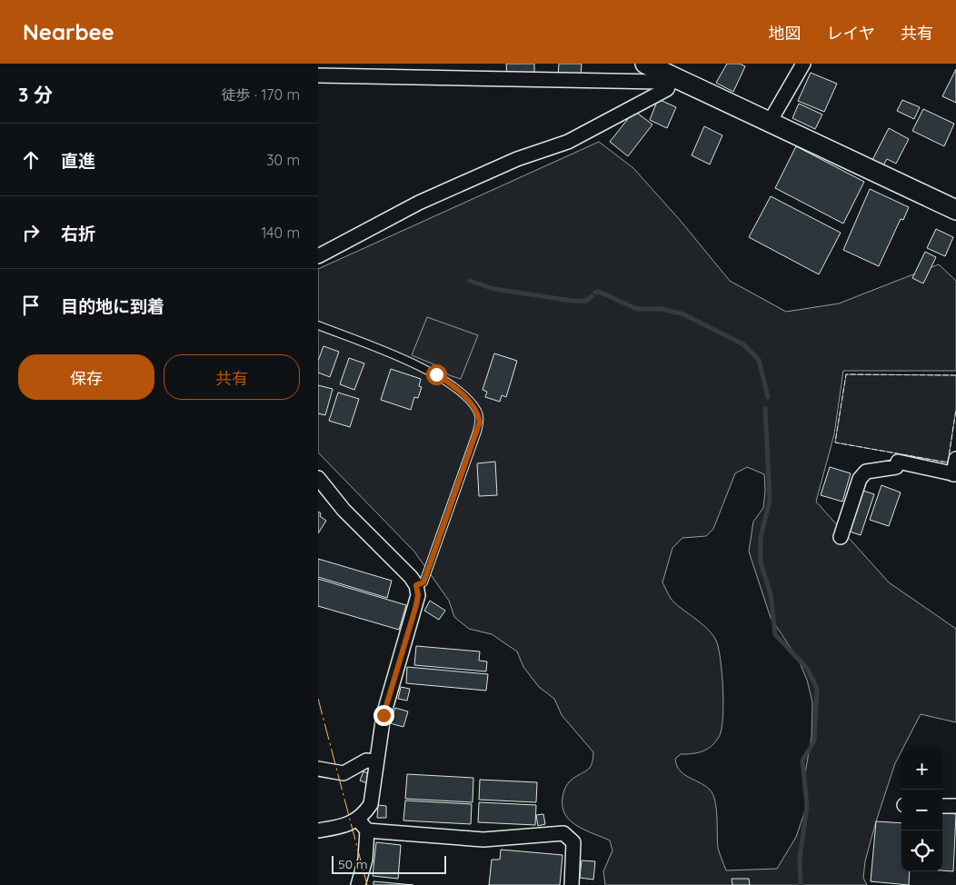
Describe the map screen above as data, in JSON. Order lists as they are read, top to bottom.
{
  "scale_bar": "50 m",
  "page": {
    "header": "Nearbee",
    "nav": ["地図", "レイヤ", "共有"],
    "heading": ["3 分", "徒歩 · 170 m"],
    "list": [
      ["直進", "30 m"],
      ["右折", "140 m"],
      "目的地に到着"
    ],
    "buttons": ["保存", "共有"],
    "map_buttons": ["+", "−"],
    "scale": "50 m"
  }
}
